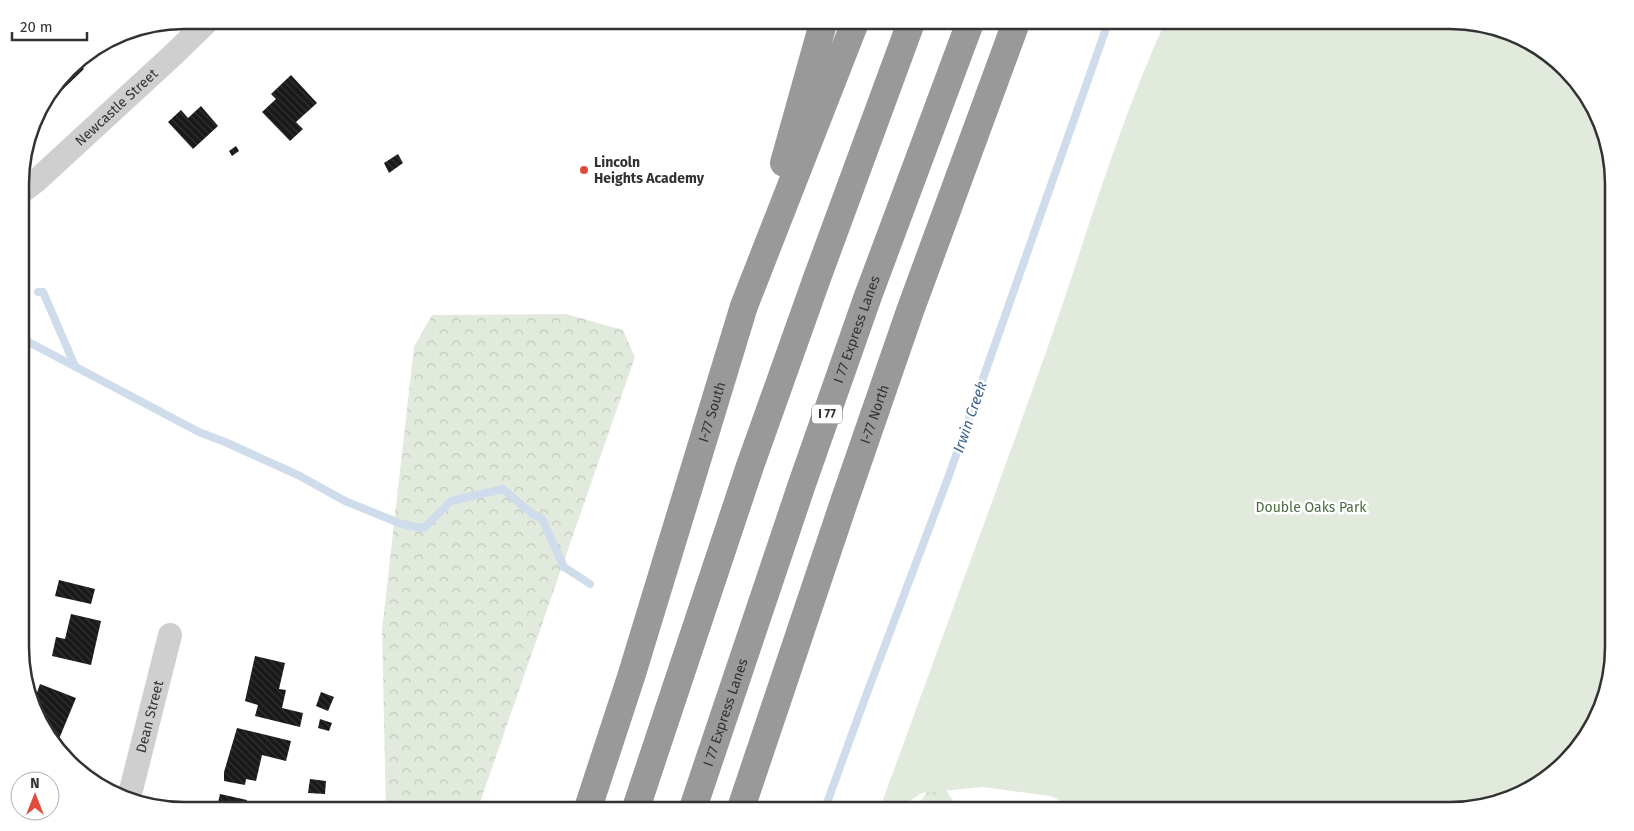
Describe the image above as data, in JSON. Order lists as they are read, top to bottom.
{
  "streets": {
    "highway": [
      "I 77 Express Lanes",
      "I-77 South",
      "I 77",
      "I-77 North"
    ],
    "street": ["Newcastle Street", "Dean Street"]
  },
  "water": ["Irwin Creek"],
  "parks": ["Double Oaks Park"],
  "places": ["Lincoln Heights Academy"],
  "scale_bar": "20 m",
  "north": "top"
}
